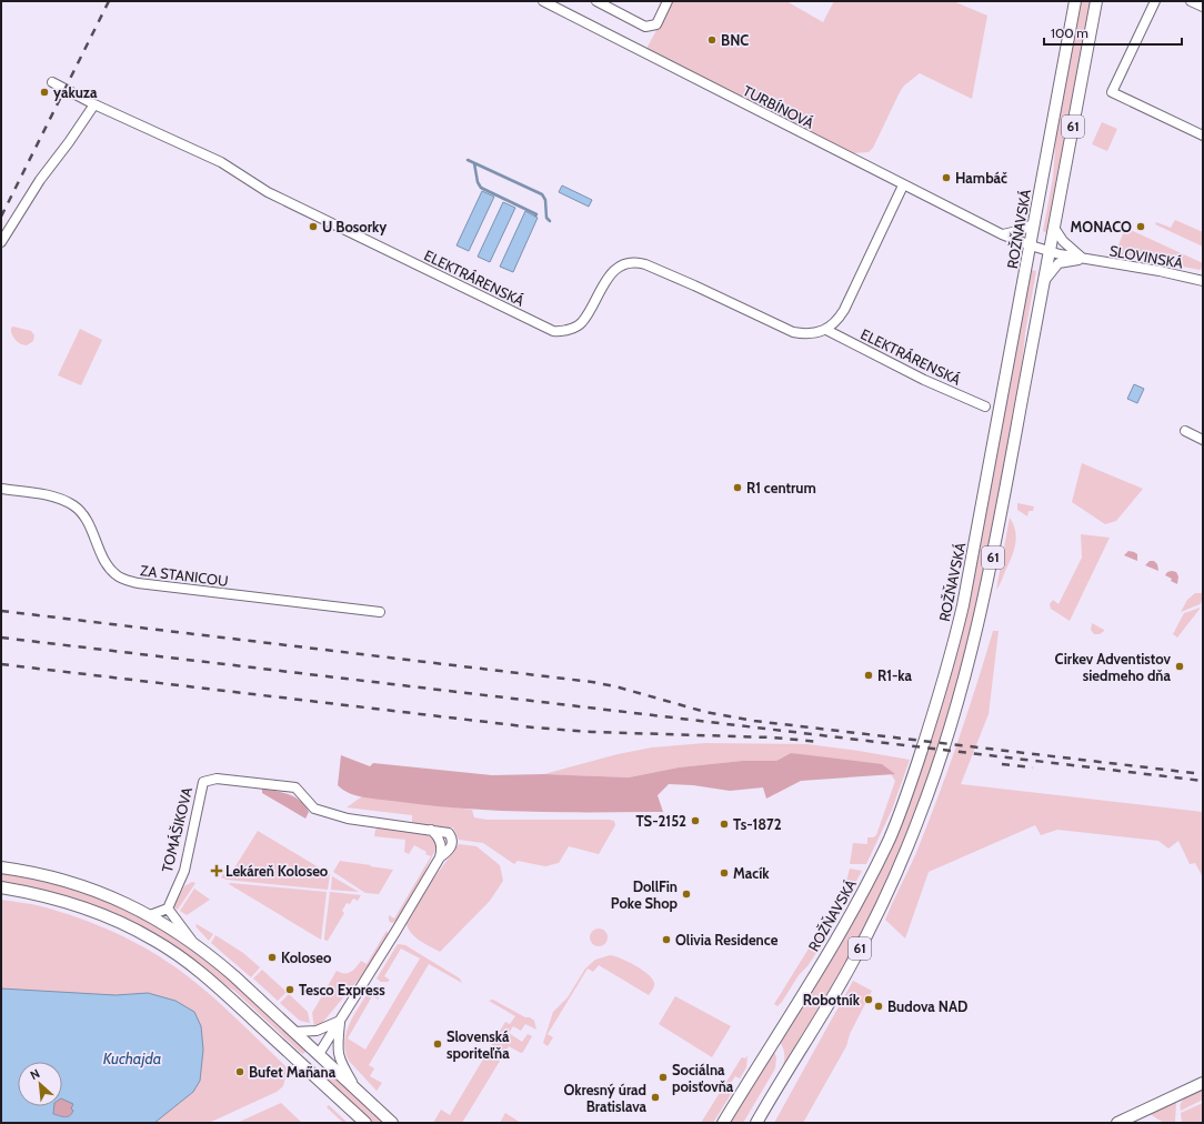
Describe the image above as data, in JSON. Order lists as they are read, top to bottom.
{
  "streets": {
    "main road": ["61", "ROŽŇAVSKÁ", "TOMÁŠIKOVA"],
    "street": [
      "TURBÍNOVÁ",
      "SLOVINSKÁ",
      "ELEKTRÁRENSKÁ",
      "ZA STANICOU"
    ]
  },
  "crossings": [
    ["TURBÍNOVÁ", "61"],
    ["TURBÍNOVÁ", "ROŽŇAVSKÁ"],
    ["TURBÍNOVÁ", "SLOVINSKÁ"],
    ["61", "SLOVINSKÁ"]
  ],
  "water": ["Kuchajda"],
  "places": {
    "other": [
      "BNC",
      "yakuza",
      "Hambáč",
      "U Bosorky",
      "MONACO",
      "R1 centrum",
      "Cirkev Adventistov siedmeho dňa",
      "R1-ka",
      "TS-2152",
      "Ts-1872",
      "Macík",
      "DollFin Poke Shop",
      "Olivia Residence",
      "Koloseo",
      "Tesco Express",
      "Robotník",
      "Budova NAD",
      "Slovenská sporiteľňa",
      "Bufet Mañana",
      "Sociálna poisťovňa",
      "Okresný úrad Bratislava"
    ],
    "health": ["Lekáreň Koloseo"]
  },
  "scale_bar": "100 m",
  "north": "top left"
}
